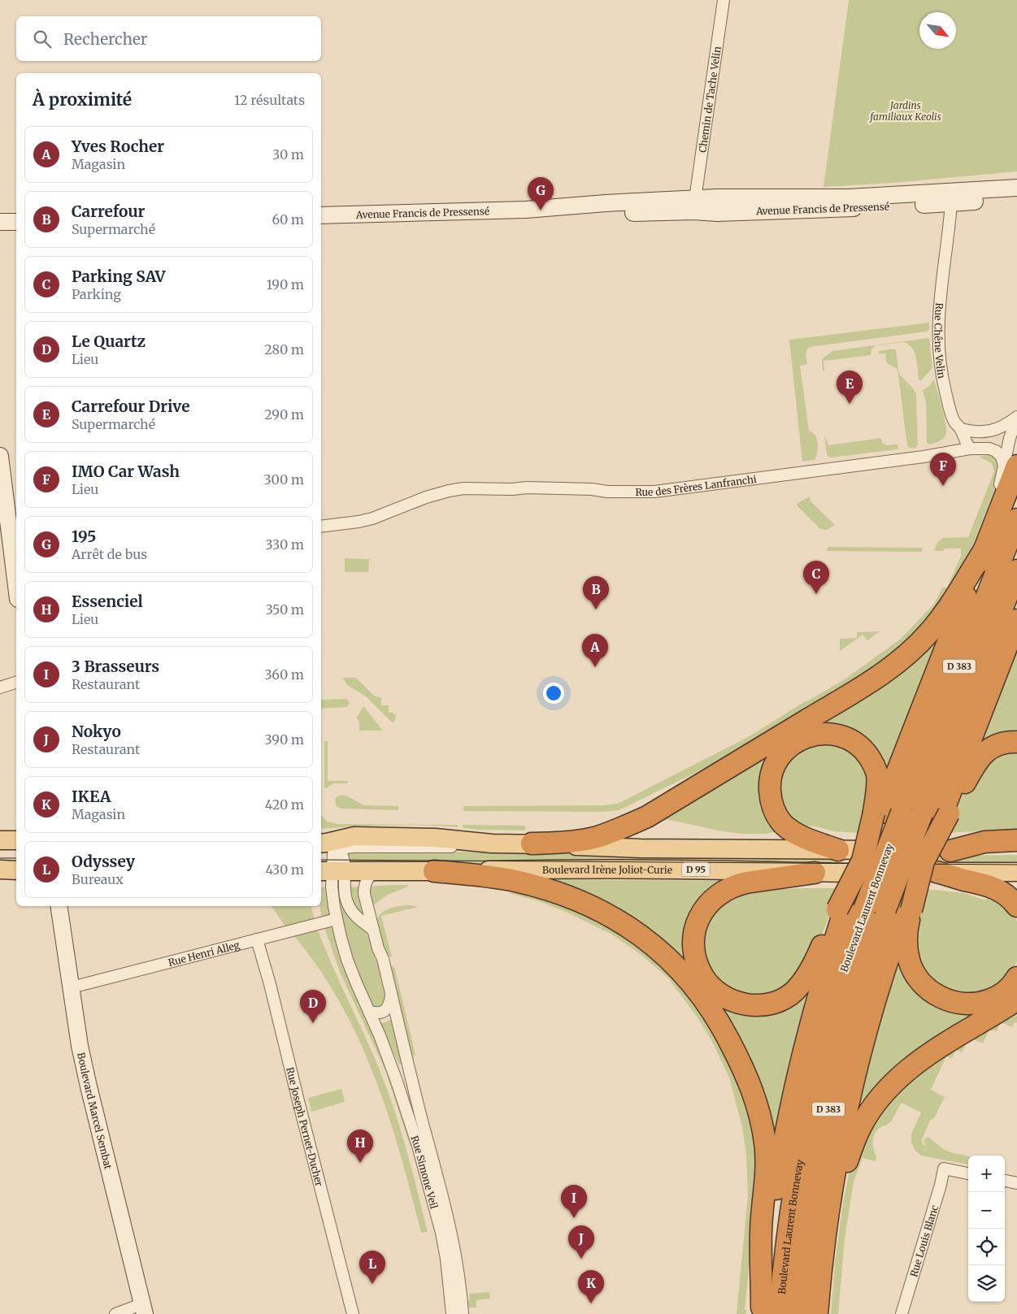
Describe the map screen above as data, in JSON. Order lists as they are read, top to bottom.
{
  "streets": {
    "highway": ["D 383", "Boulevard Laurent Bonnevay"],
    "main road": ["Boulevard Irène Joliot-Curie", "D 95"],
    "street": [
      "Chemin de Tache Velin",
      "Avenue Francis de Pressensé",
      "Rue Chêne Velin",
      "Rue des Frères Lanfranchi",
      "Rue Henri Alleg",
      "Boulevard Marcel Sembat",
      "Rue Joseph Pernet-Ducher",
      "Rue Simone Veil",
      "Rue Louis Blanc"
    ]
  },
  "crossings": [
    ["Chemin de Tache Velin", "Avenue Francis de Pressensé"],
    ["Avenue Francis de Pressensé", "Rue Chêne Velin"],
    ["Rue Chêne Velin", "Rue des Frères Lanfranchi"],
    ["Boulevard Irène Joliot-Curie", "Rue Simone Veil"],
    ["Rue Henri Alleg", "Boulevard Marcel Sembat"],
    ["Rue Henri Alleg", "Rue Joseph Pernet-Ducher"],
    ["Rue Henri Alleg", "Rue Simone Veil"]
  ],
  "parks": ["Jardins familiaux Keolis"],
  "north": "bottom right",
  "page": {
    "search": "Rechercher",
    "heading": ["À proximité", "12 résultats"],
    "list": [
      {
        "mark": "A",
        "name": "Yves Rocher",
        "note": "Magasin",
        "value": "30 m"
      },
      {
        "mark": "B",
        "name": "Carrefour",
        "note": "Supermarché",
        "value": "60 m"
      },
      {
        "mark": "C",
        "name": "Parking SAV",
        "note": "Parking",
        "value": "190 m"
      },
      {
        "mark": "D",
        "name": "Le Quartz",
        "note": "Lieu",
        "value": "280 m"
      },
      {
        "mark": "E",
        "name": "Carrefour Drive",
        "note": "Supermarché",
        "value": "290 m"
      },
      {
        "mark": "F",
        "name": "IMO Car Wash",
        "note": "Lieu",
        "value": "300 m"
      },
      {
        "mark": "G",
        "name": "195",
        "note": "Arrêt de bus",
        "value": "330 m"
      },
      {
        "mark": "H",
        "name": "Essenciel",
        "note": "Lieu",
        "value": "350 m"
      },
      {
        "mark": "I",
        "name": "3 Brasseurs",
        "note": "Restaurant",
        "value": "360 m"
      },
      {
        "mark": "J",
        "name": "Nokyo",
        "note": "Restaurant",
        "value": "390 m"
      },
      {
        "mark": "K",
        "name": "IKEA",
        "note": "Magasin",
        "value": "420 m"
      },
      {
        "mark": "L",
        "name": "Odyssey",
        "note": "Bureaux",
        "value": "430 m"
      }
    ],
    "pins": [
      "G",
      "E",
      "F",
      "C",
      "B",
      "A",
      "D",
      "H",
      "I",
      "J",
      "L",
      "K"
    ],
    "map_buttons": ["+", "−"]
  }
}
